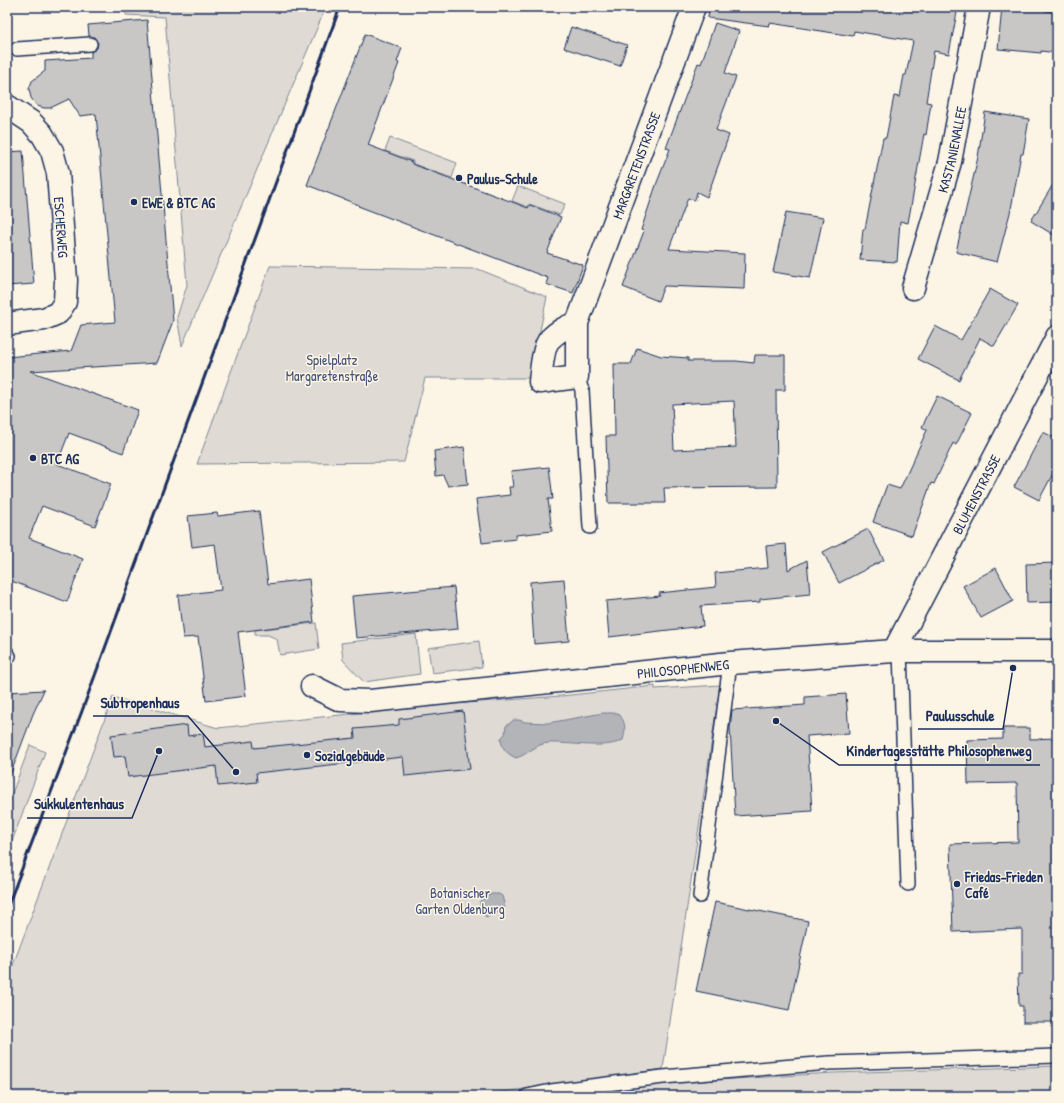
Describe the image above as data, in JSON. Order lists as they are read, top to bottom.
{
  "streets": {
    "street": [
      "KASTANIENALLEE",
      "MARGARETENSTRASSE",
      "ESCHERWEG",
      "BLUMENSTRASSE",
      "PHILOSOPHENWEG"
    ]
  },
  "crossings": [
    ["BLUMENSTRASSE", "PHILOSOPHENWEG"]
  ],
  "parks": ["Spielplatz Margaretenstraße", "Botanischer Garten Oldenburg"],
  "places": [
    "Paulus-Schule",
    "EWE & BTC AG",
    "BTC AG",
    "Paulusschule",
    "Kindertagesstätte Philosophenweg",
    "Sukkulentenhaus",
    "Sozialgebäude",
    "Subtropenhaus",
    "Friedas-Frieden Café"
  ]
}
